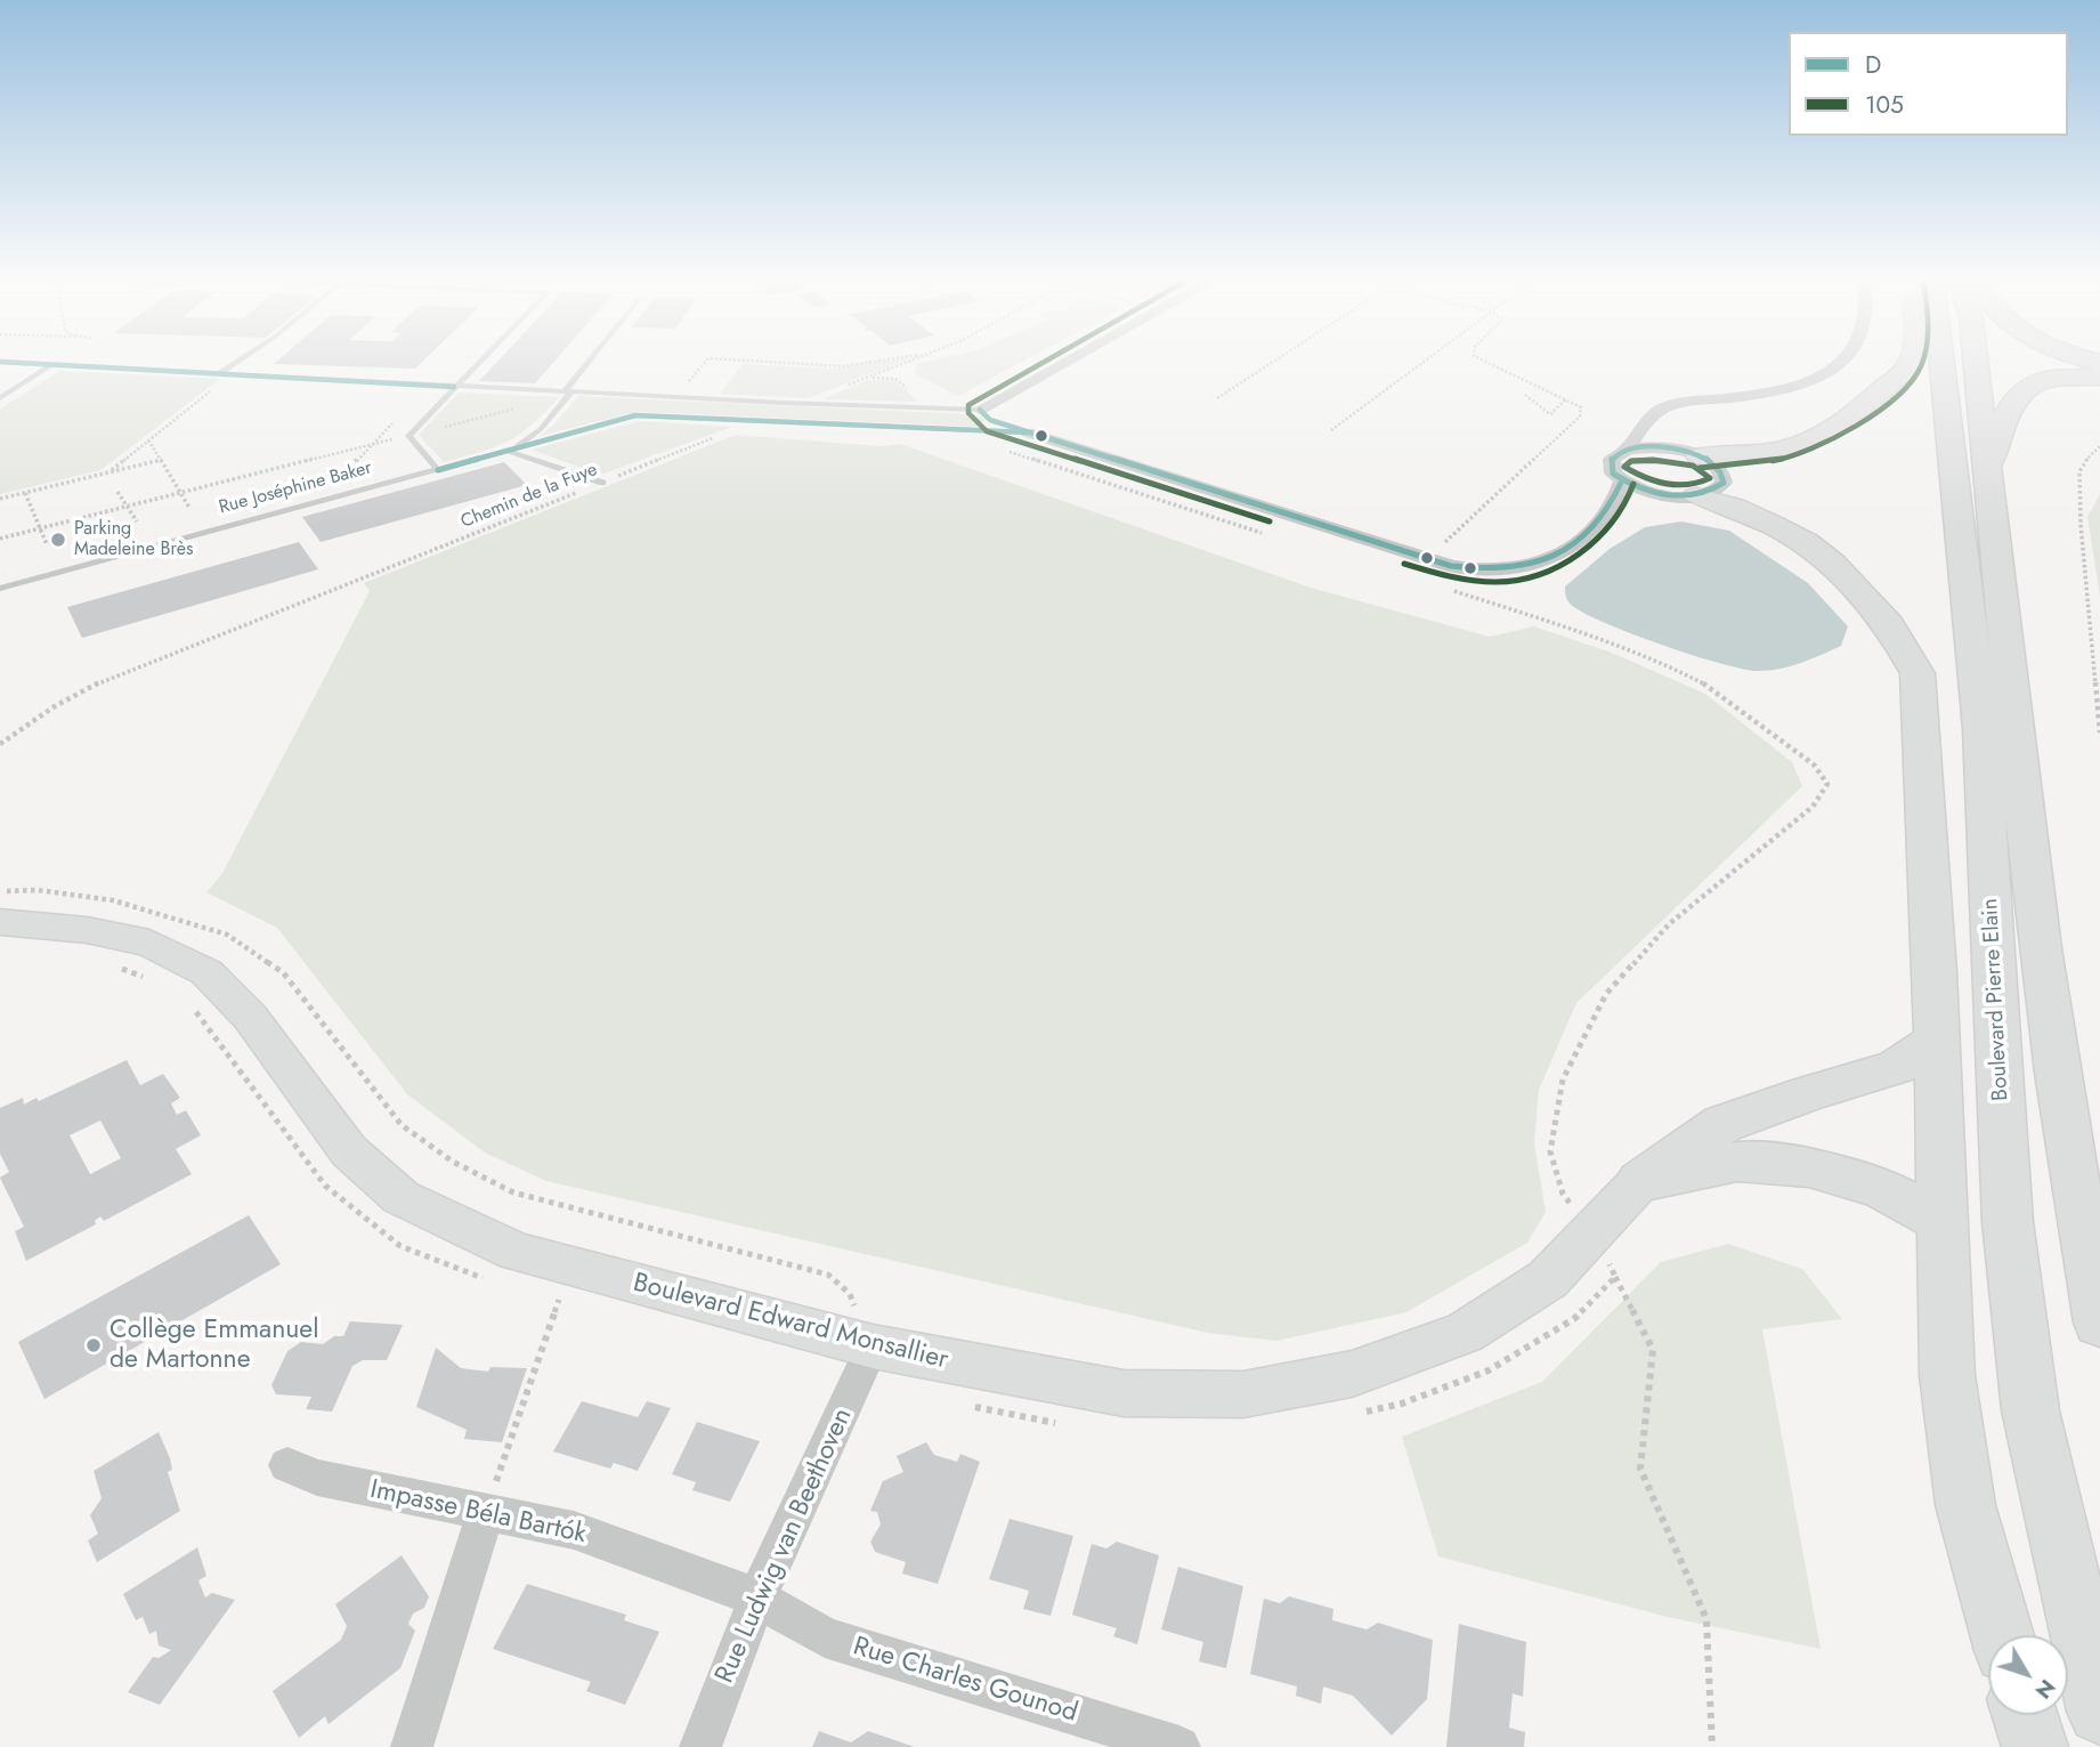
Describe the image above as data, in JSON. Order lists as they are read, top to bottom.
{
  "streets": {
    "main road": ["Boulevard Pierre Elain"],
    "street": [
      "Boulevard Edward Monsallier",
      "Impasse Béla Bartók",
      "Rue Ludwig van Beethoven",
      "Rue Charles Gounod"
    ],
    "lane": ["Rue Joséphine Baker"],
    "path": ["Chemin de la Fuye"]
  },
  "crossings": [
    ["Rue Joséphine Baker", "Chemin de la Fuye"],
    ["Boulevard Edward Monsallier", "Rue Ludwig van Beethoven"],
    ["Impasse Béla Bartók", "Rue Ludwig van Beethoven"],
    ["Impasse Béla Bartók", "Rue Charles Gounod"],
    ["Rue Ludwig van Beethoven", "Rue Charles Gounod"]
  ],
  "places": ["Parking Madeleine Brès", "Collège Emmanuel de Martonne"],
  "lines": ["transit line D", "transit line 105"],
  "legend": ["D", "105"],
  "north": "bottom right"
}
